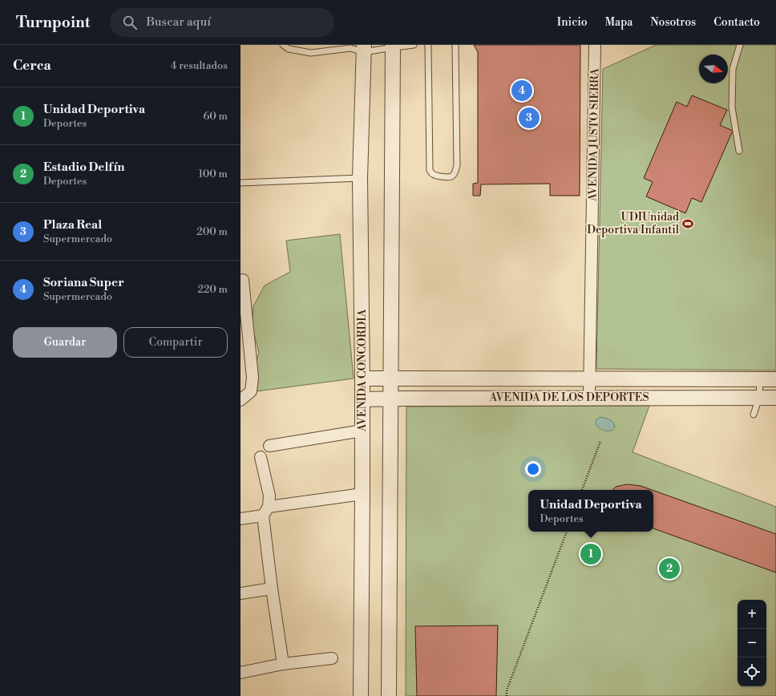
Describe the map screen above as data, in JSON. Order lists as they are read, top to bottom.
{
  "streets": {
    "street": ["AVENIDA JUSTO SIERRA", "AVENIDA CONCORDIA", "AVENIDA DE LOS DEPORTES"]
  },
  "crossings": [
    ["AVENIDA JUSTO SIERRA", "AVENIDA DE LOS DEPORTES"],
    ["AVENIDA CONCORDIA", "AVENIDA DE LOS DEPORTES"]
  ],
  "places": {
    "sports": ["UDIUnidad Deportiva Infantil"]
  },
  "north": "right",
  "page": {
    "header": "Turnpoint",
    "search": "Buscar aquí",
    "nav": [
      "Inicio",
      "Mapa",
      "Nosotros",
      "Contacto"
    ],
    "heading": ["Cerca", "4 resultados"],
    "pins": [
      "4",
      "3",
      "1",
      "2"
    ],
    "list": [
      {
        "mark": "1",
        "name": "Unidad Deportiva",
        "note": "Deportes",
        "value": "60 m"
      },
      {
        "mark": "2",
        "name": "Estadio Delfín",
        "note": "Deportes",
        "value": "100 m"
      },
      {
        "mark": "3",
        "name": "Plaza Real",
        "note": "Supermercado",
        "value": "200 m"
      },
      {
        "mark": "4",
        "name": "Soriana Super",
        "note": "Supermercado",
        "value": "220 m"
      }
    ],
    "buttons": ["Guardar", "Compartir"],
    "popup": ["Unidad Deportiva", "Deportes"],
    "map_buttons": ["+", "−"]
  }
}
